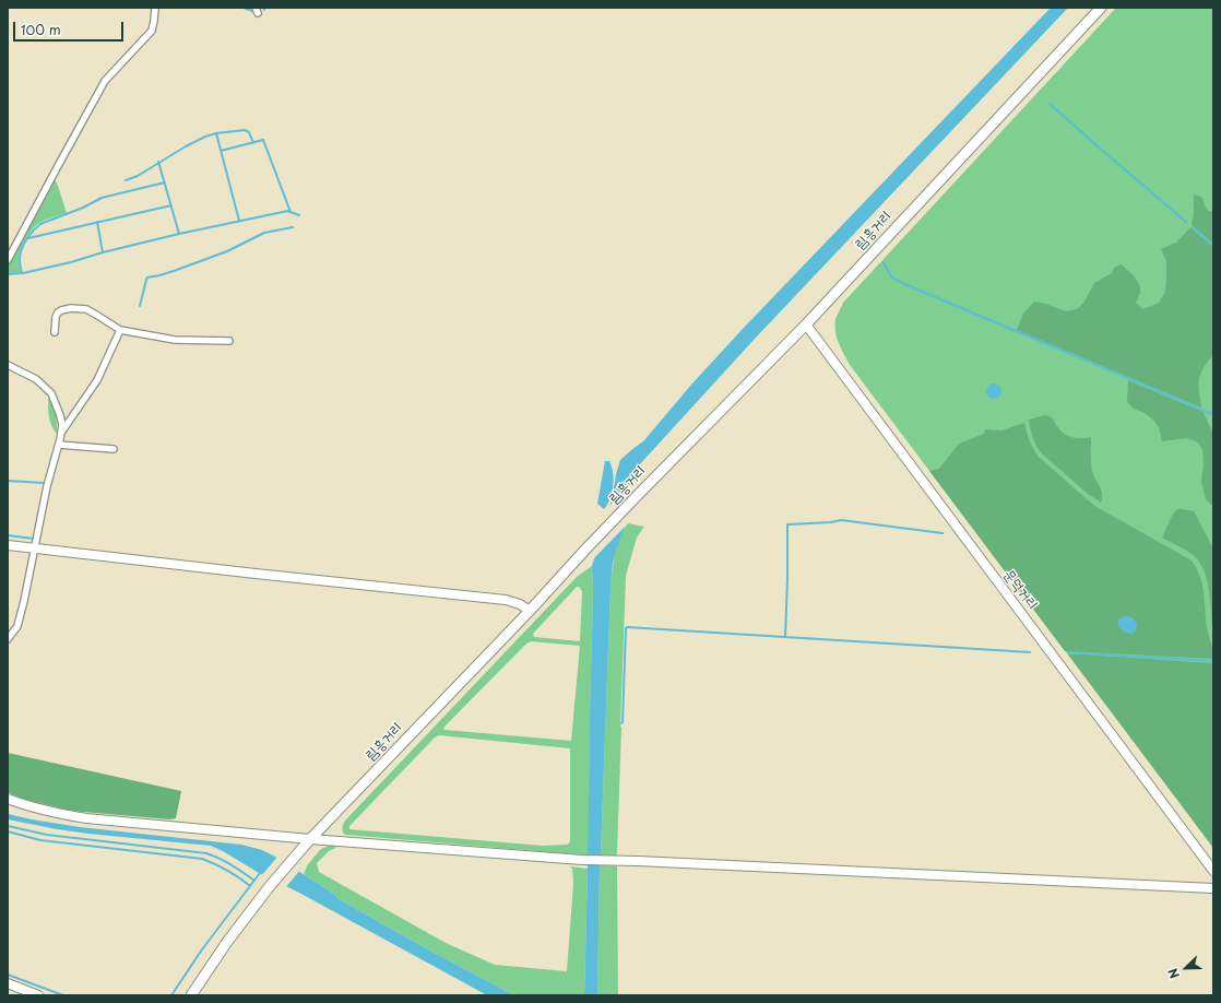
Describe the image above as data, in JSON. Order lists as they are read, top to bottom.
{
  "streets": {
    "main road": ["림흥거리"],
    "street": ["문덕거리"]
  },
  "crossings": [
    ["림흥거리", "문덕거리"]
  ],
  "scale_bar": "100 m",
  "north": "bottom left"
}
